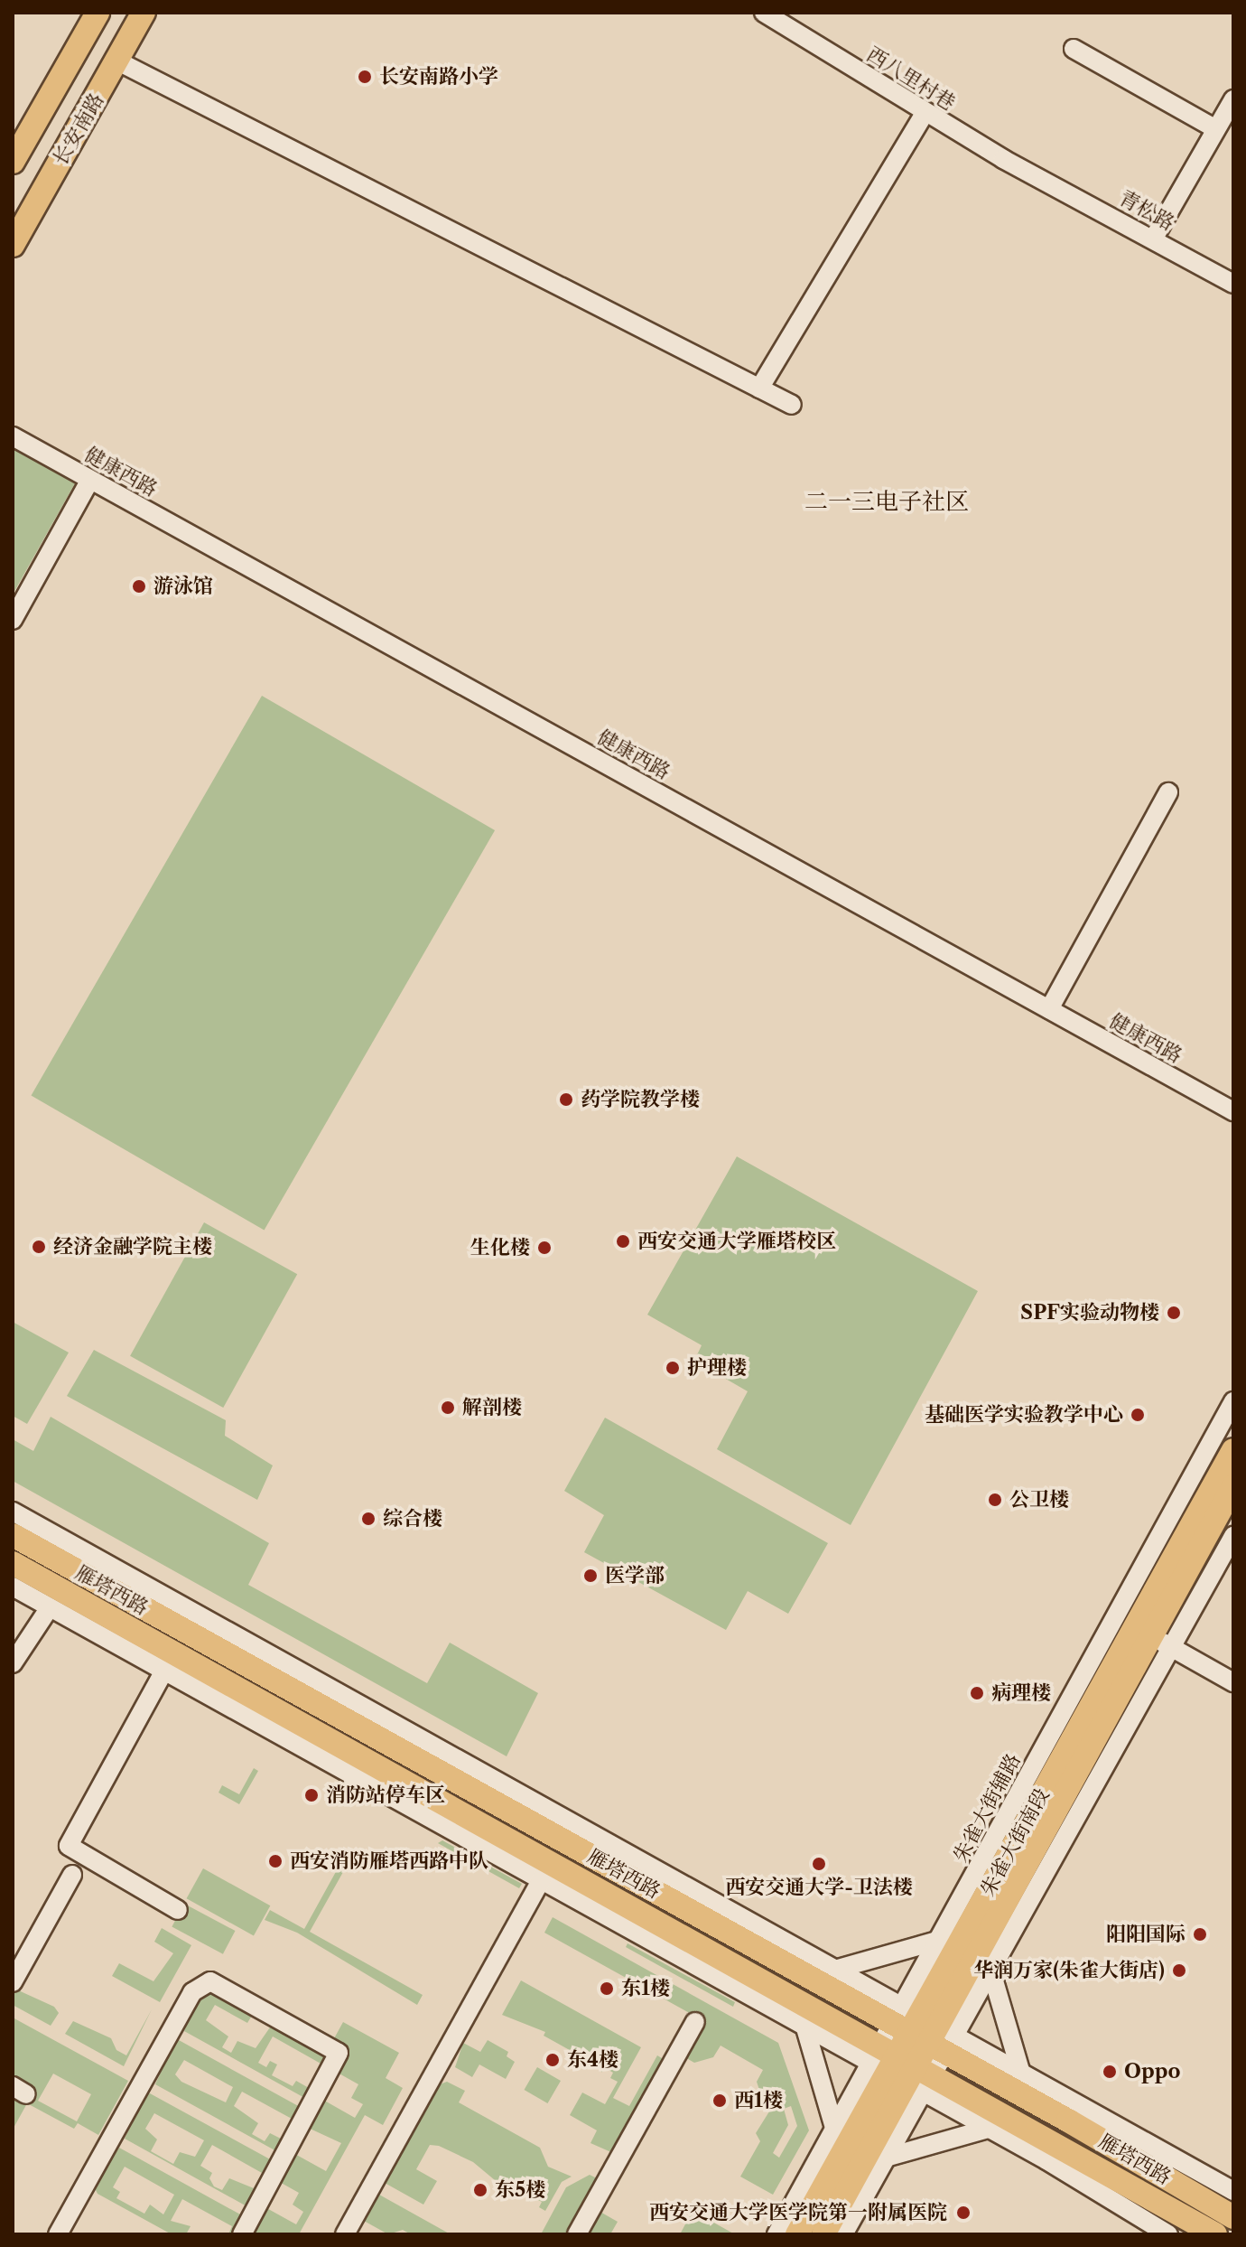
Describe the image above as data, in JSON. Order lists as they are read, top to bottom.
{
  "streets": {
    "main road": ["长安南路", "雁塔西路", "朱雀大街南段"],
    "street": [
      "西八里村巷",
      "青松路",
      "健康西路",
      "朱雀大街辅路"
    ]
  },
  "crossings": [
    ["西八里村巷", "青松路"],
    ["雁塔西路", "朱雀大街辅路"],
    ["雁塔西路", "朱雀大街南段"],
    ["朱雀大街辅路", "朱雀大街南段"]
  ],
  "districts": ["二一三电子社区"],
  "places": [
    "长安南路小学",
    "游泳馆",
    "药学院教学楼",
    "西安交通大学雁塔校区",
    "经济金融学院主楼",
    "生化楼",
    "SPF实验动物楼",
    "护理楼",
    "解剖楼",
    "基础医学实验教学中心",
    "公卫楼",
    "综合楼",
    "医学部",
    "病理楼",
    "消防站停车区",
    "西安消防雁塔西路中队",
    "西安交通大学-卫法楼",
    "阳阳国际",
    "华润万家(朱雀大街店)",
    "东1楼",
    "东4楼",
    "Oppo",
    "西1楼",
    "东5楼",
    "西安交通大学医学院第一附属医院"
  ]
}
